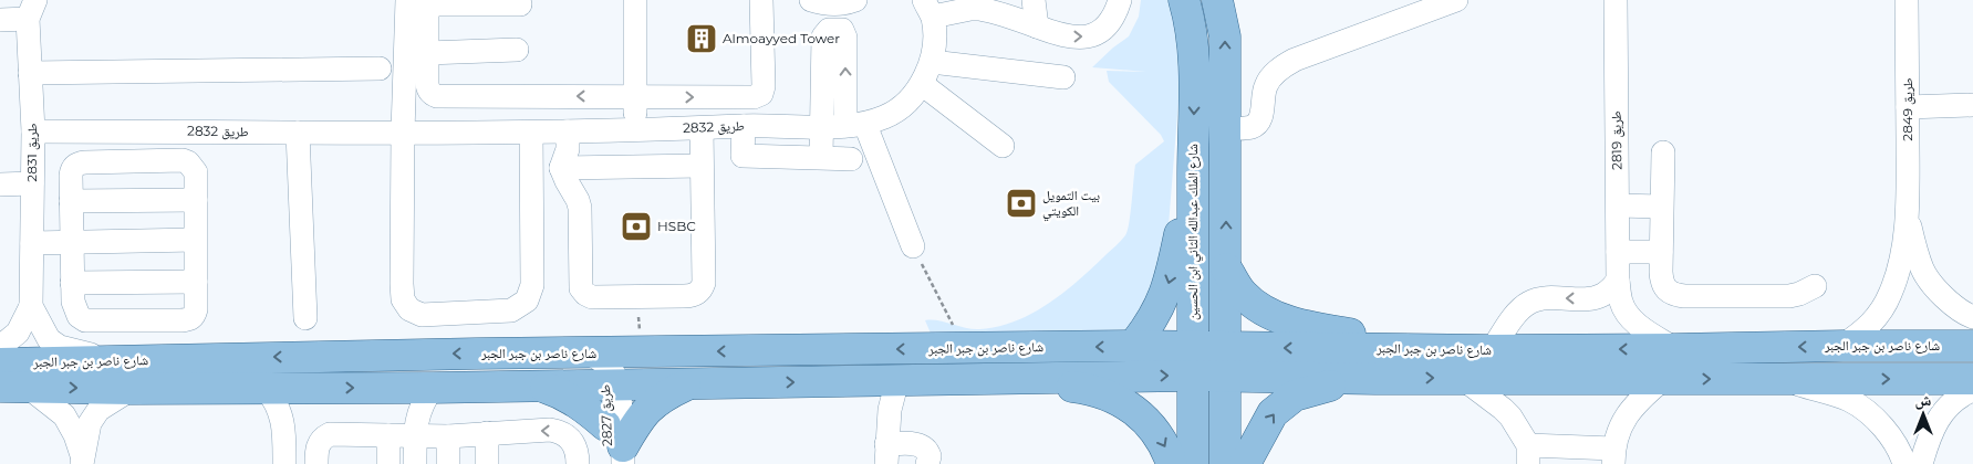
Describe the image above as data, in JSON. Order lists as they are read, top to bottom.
{
  "streets": {
    "main road": ["شارع الملك عبدالله الثاني ابن الحسين", "شارع ناصر بن جبر الجبر"],
    "street": [
      "طريق 2849",
      "طريق 2832",
      "طريق 2819",
      "طريق 2831",
      "طريق 2827"
    ]
  },
  "crossings": [
    ["طريق 2849", "شارع ناصر بن جبر الجبر"],
    ["طريق 2832", "طريق 2831"],
    ["طريق 2819", "شارع ناصر بن جبر الجبر"],
    ["طريق 2831", "شارع ناصر بن جبر الجبر"],
    ["شارع الملك عبدالله الثاني ابن الحسين", "شارع ناصر بن جبر الجبر"],
    ["شارع ناصر بن جبر الجبر", "طريق 2827"]
  ],
  "places": {
    "building": ["Almoayyed Tower"],
    "bank": ["بيت التمويل الكويتي", "HSBC"]
  },
  "north": "top"
}
